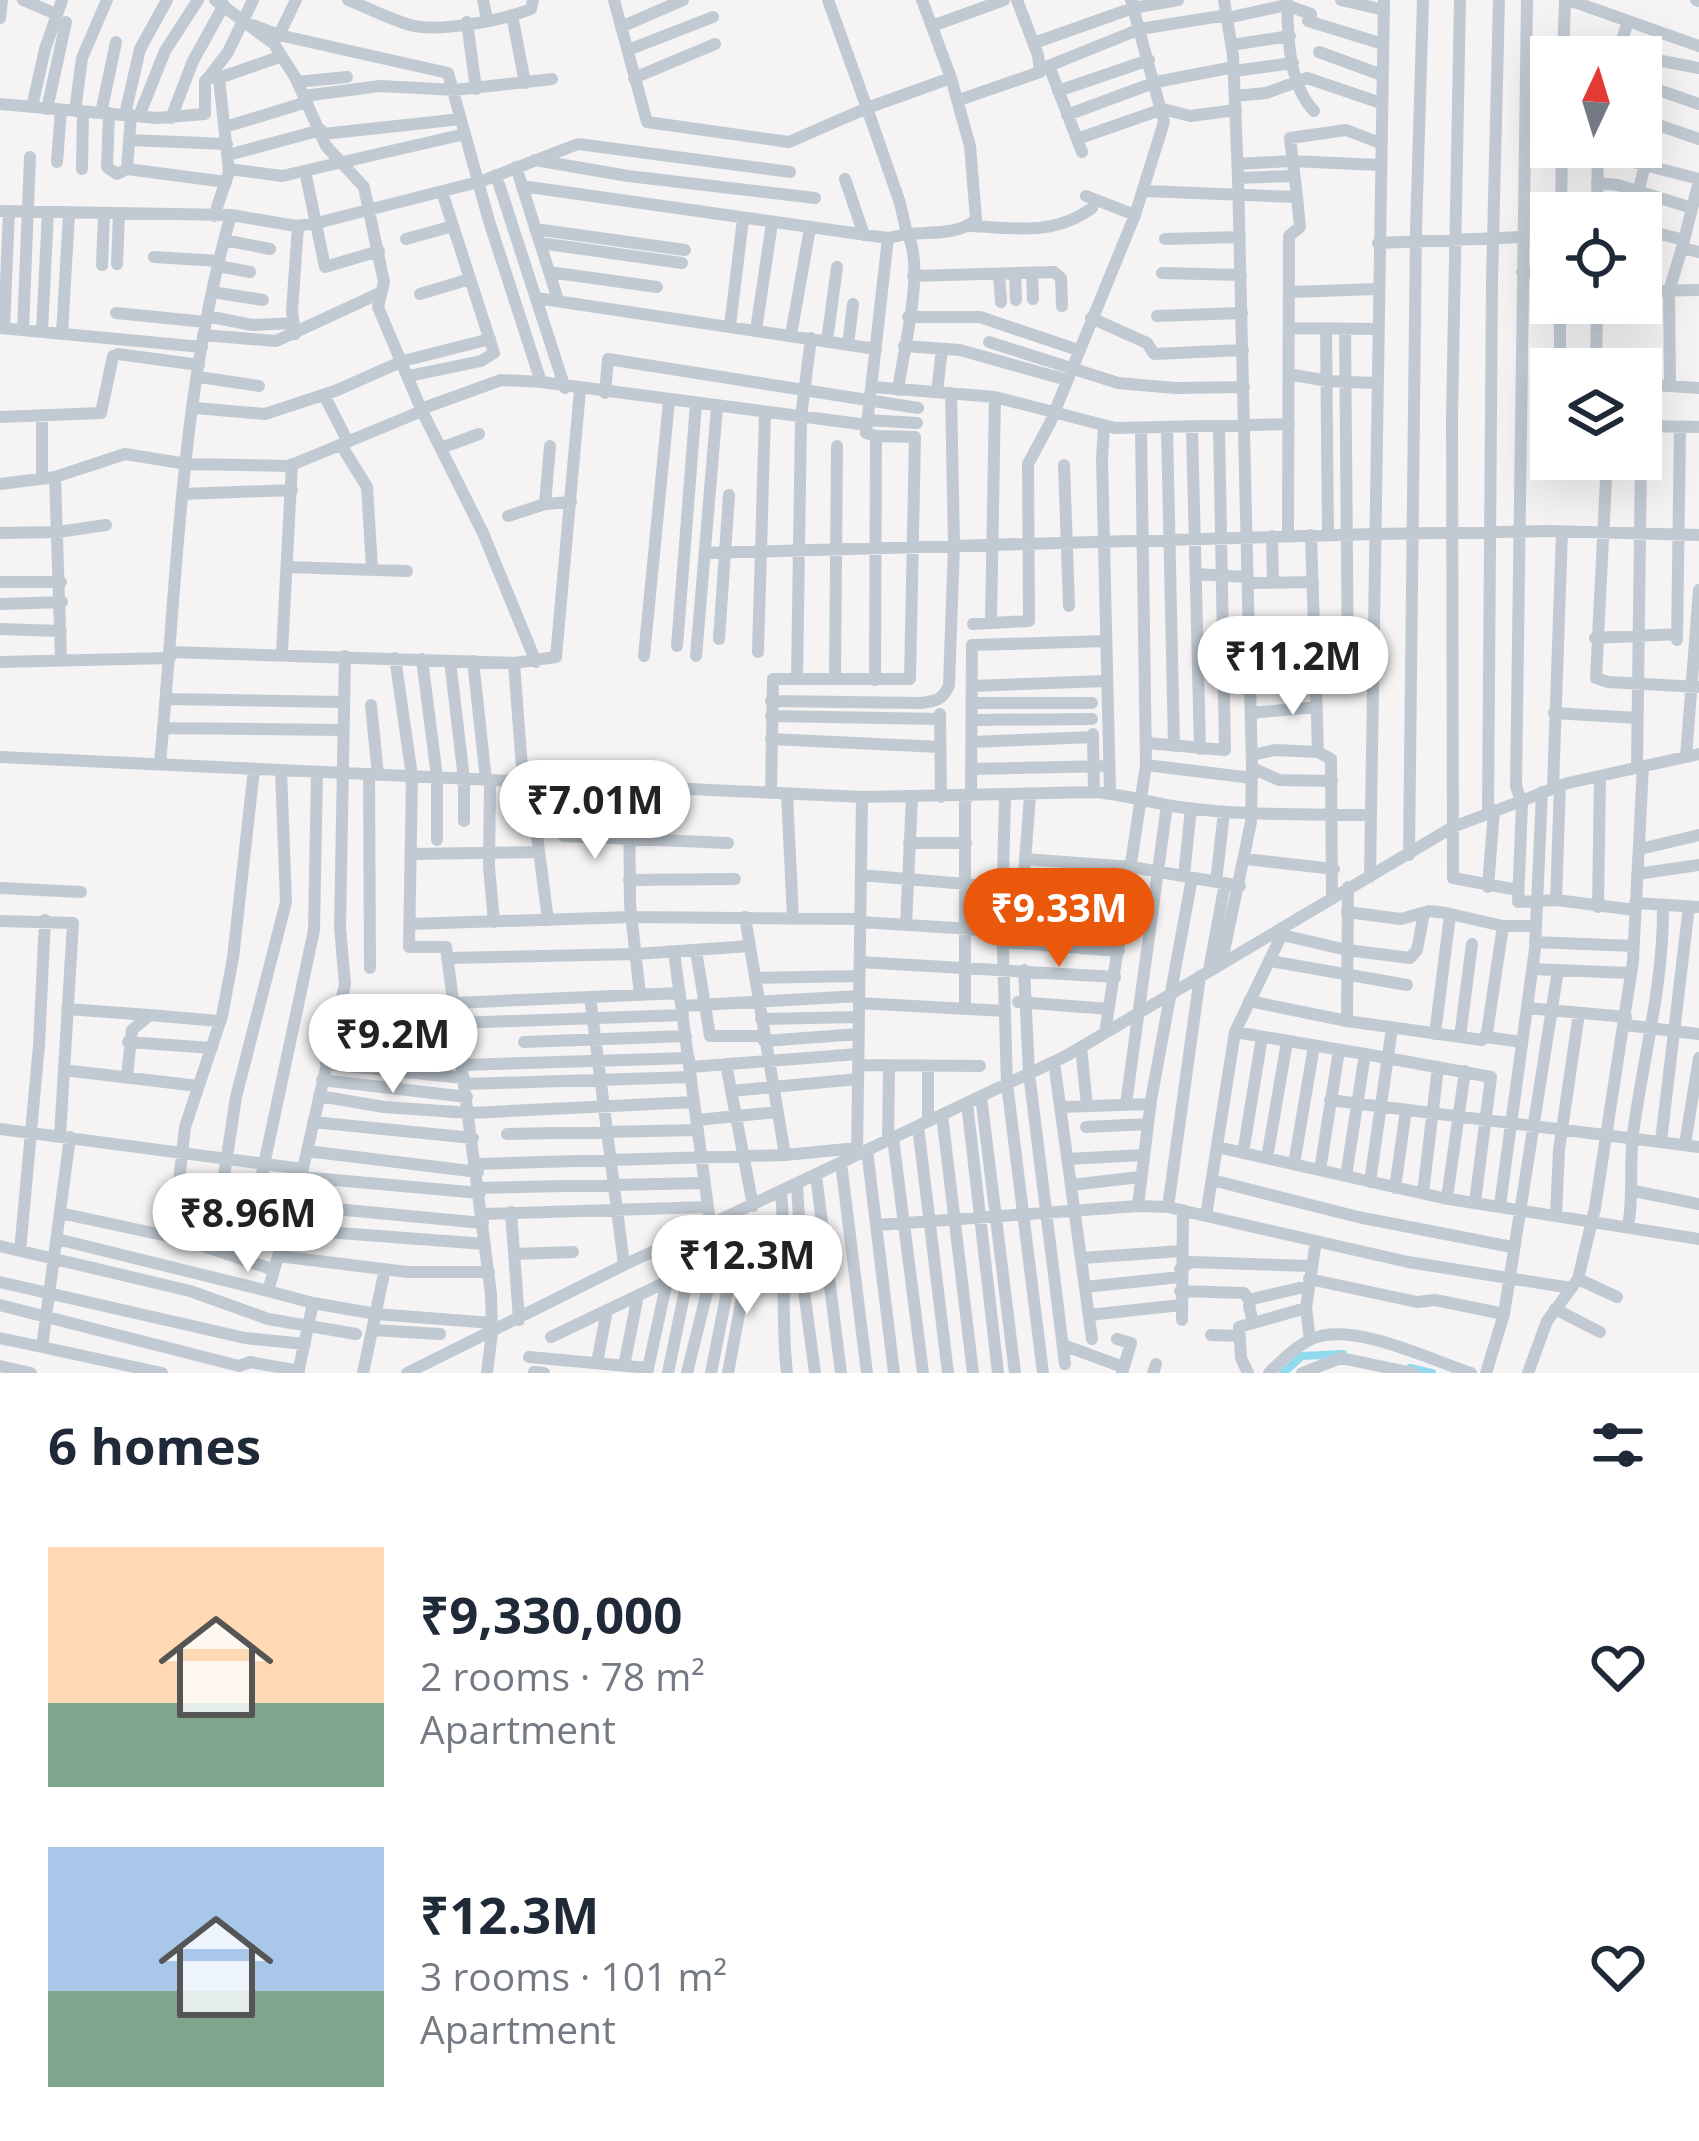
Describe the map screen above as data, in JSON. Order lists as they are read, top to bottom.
{
  "north": "top",
  "page": {
    "price": [
      "₹11.2M",
      "₹7.01M",
      "₹9.33M",
      "₹9.2M",
      "₹8.96M",
      "₹12.3M"
    ],
    "heading": "6 homes",
    "list": [
      {
        "name": "₹9,330,000",
        "note": "2 rooms · 78 m² · Apartment"
      },
      {
        "name": "₹12.3M",
        "note": "3 rooms · 101 m² · Apartment"
      }
    ]
  }
}
